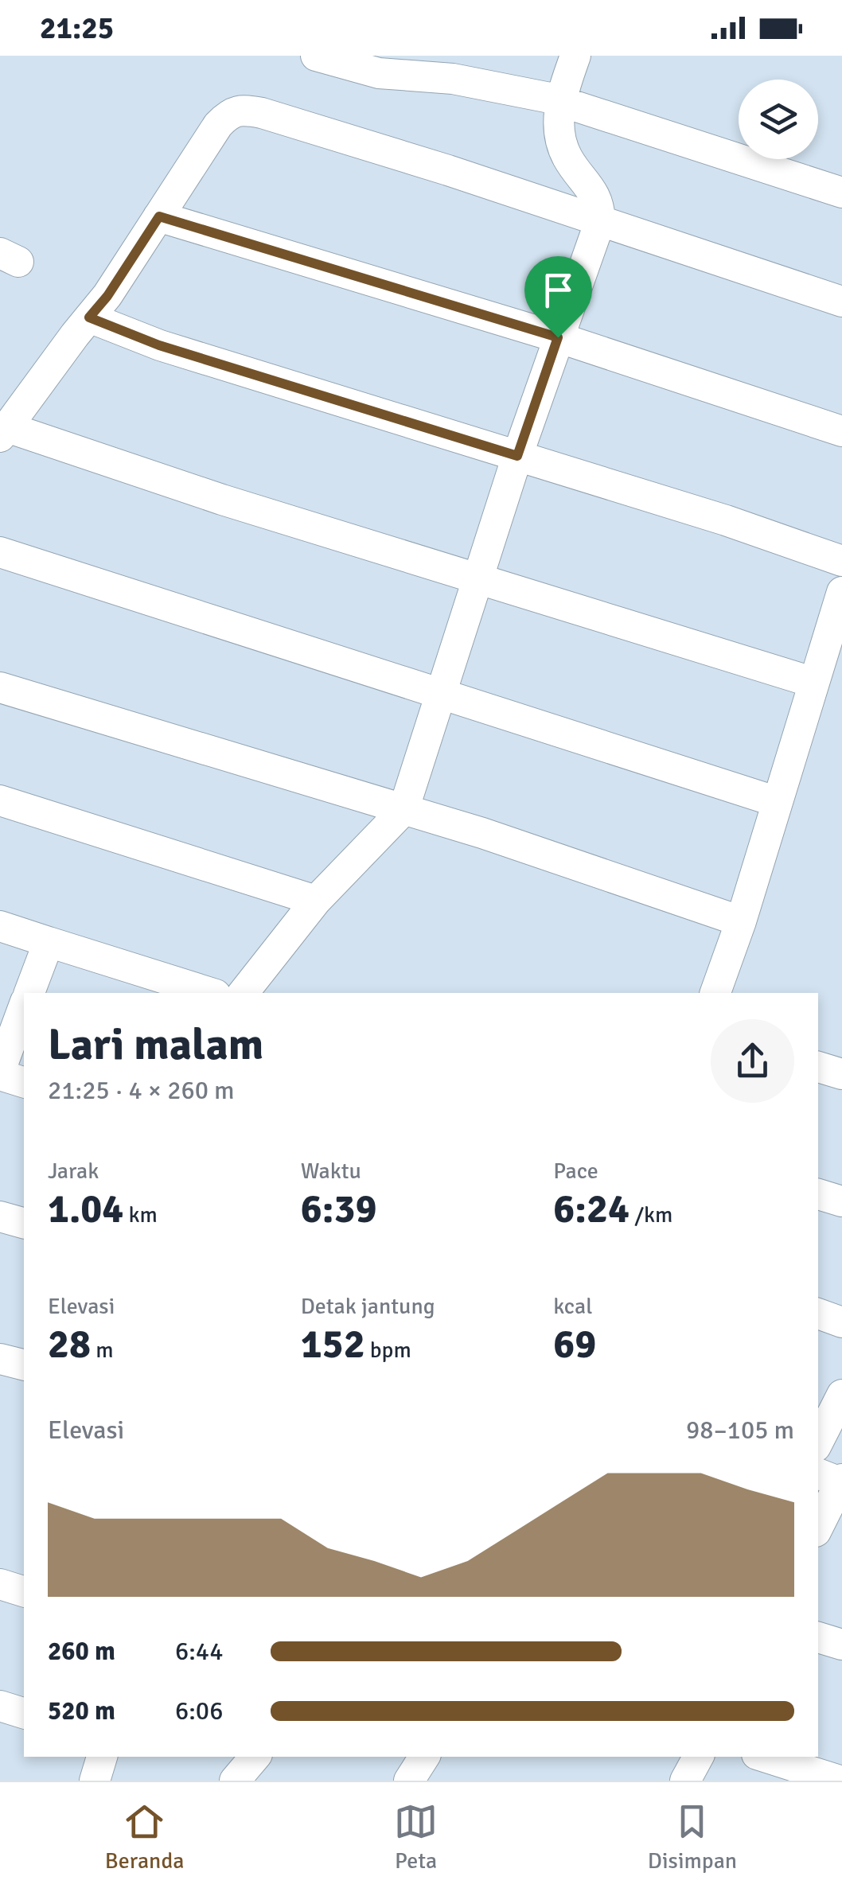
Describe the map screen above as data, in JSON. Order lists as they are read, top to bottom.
{
  "page": {
    "status": "21:25",
    "heading": ["Lari malam", "21:25 · 4 × 260 m"],
    "stats": [
      ["Jarak", "1.04 km"],
      ["Waktu", "6:39"],
      ["Pace", "6:24 /km"],
      ["Elevasi", "28 m"],
      ["Detak jantung", "152 bpm"],
      ["kcal", "69"]
    ],
    "chart": ["Elevasi", "98–105 m"],
    "list": [
      {
        "name": "260 m",
        "note": "6:44"
      },
      {
        "name": "520 m",
        "note": "6:06"
      }
    ],
    "tabs": ["Beranda", "Peta", "Disimpan"]
  }
}
